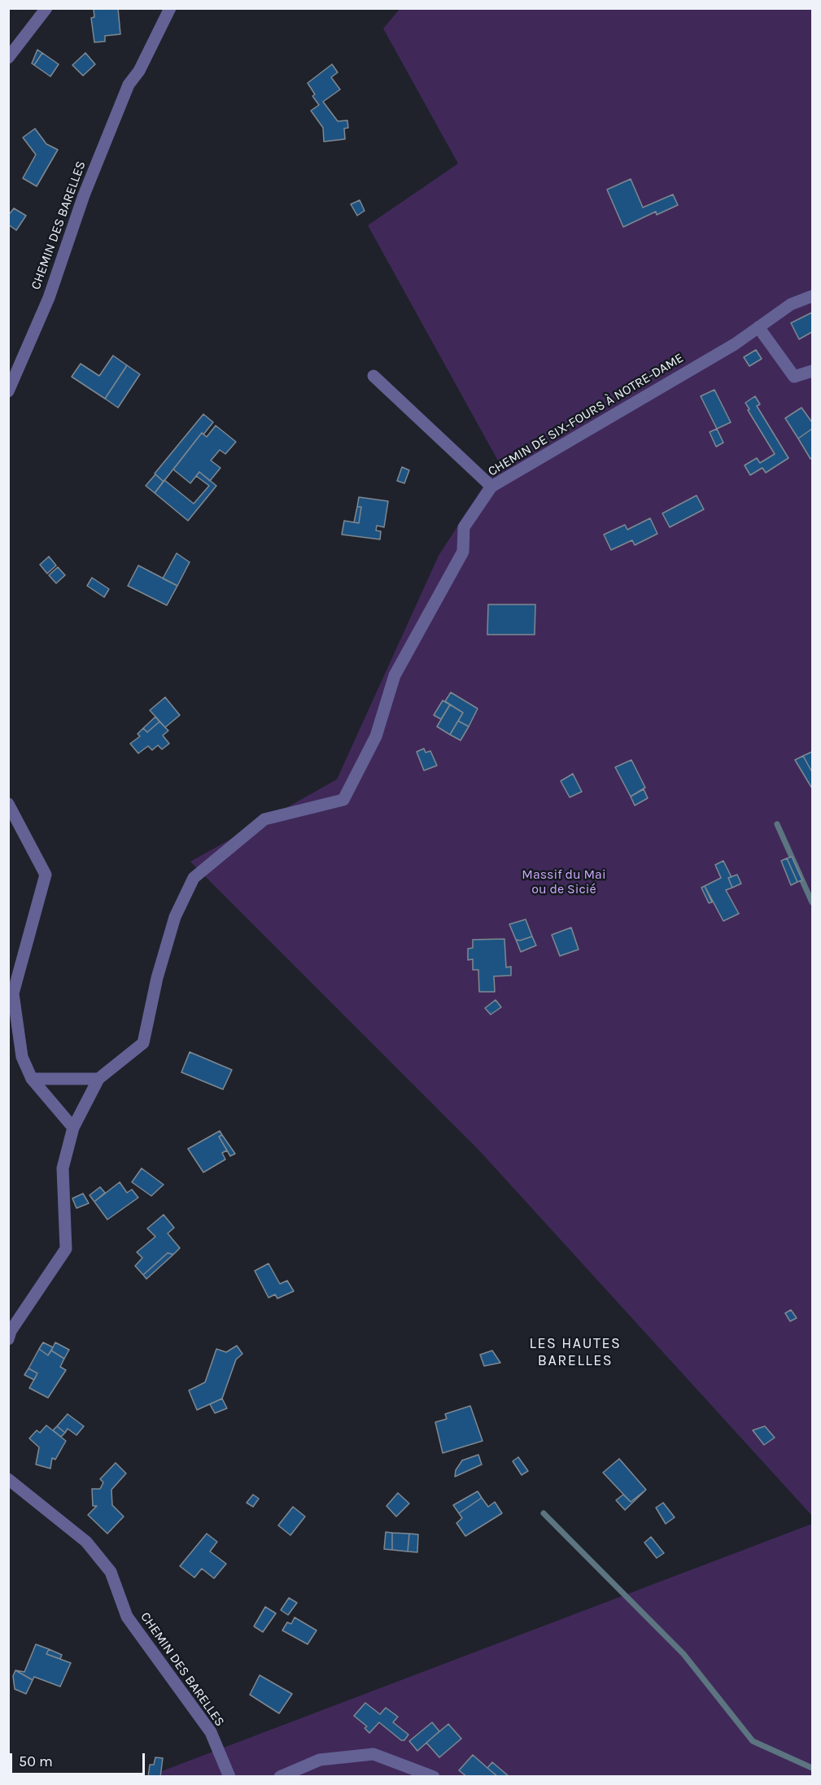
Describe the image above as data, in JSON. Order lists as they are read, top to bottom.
{
  "streets": {
    "street": ["CHEMIN DES BARELLES", "CHEMIN DE SIX-FOURS À NOTRE-DAME"]
  },
  "districts": ["LES HAUTES BARELLES"],
  "parks": ["Massif du Mai ou de Sicié"],
  "scale_bar": "50 m"
}
